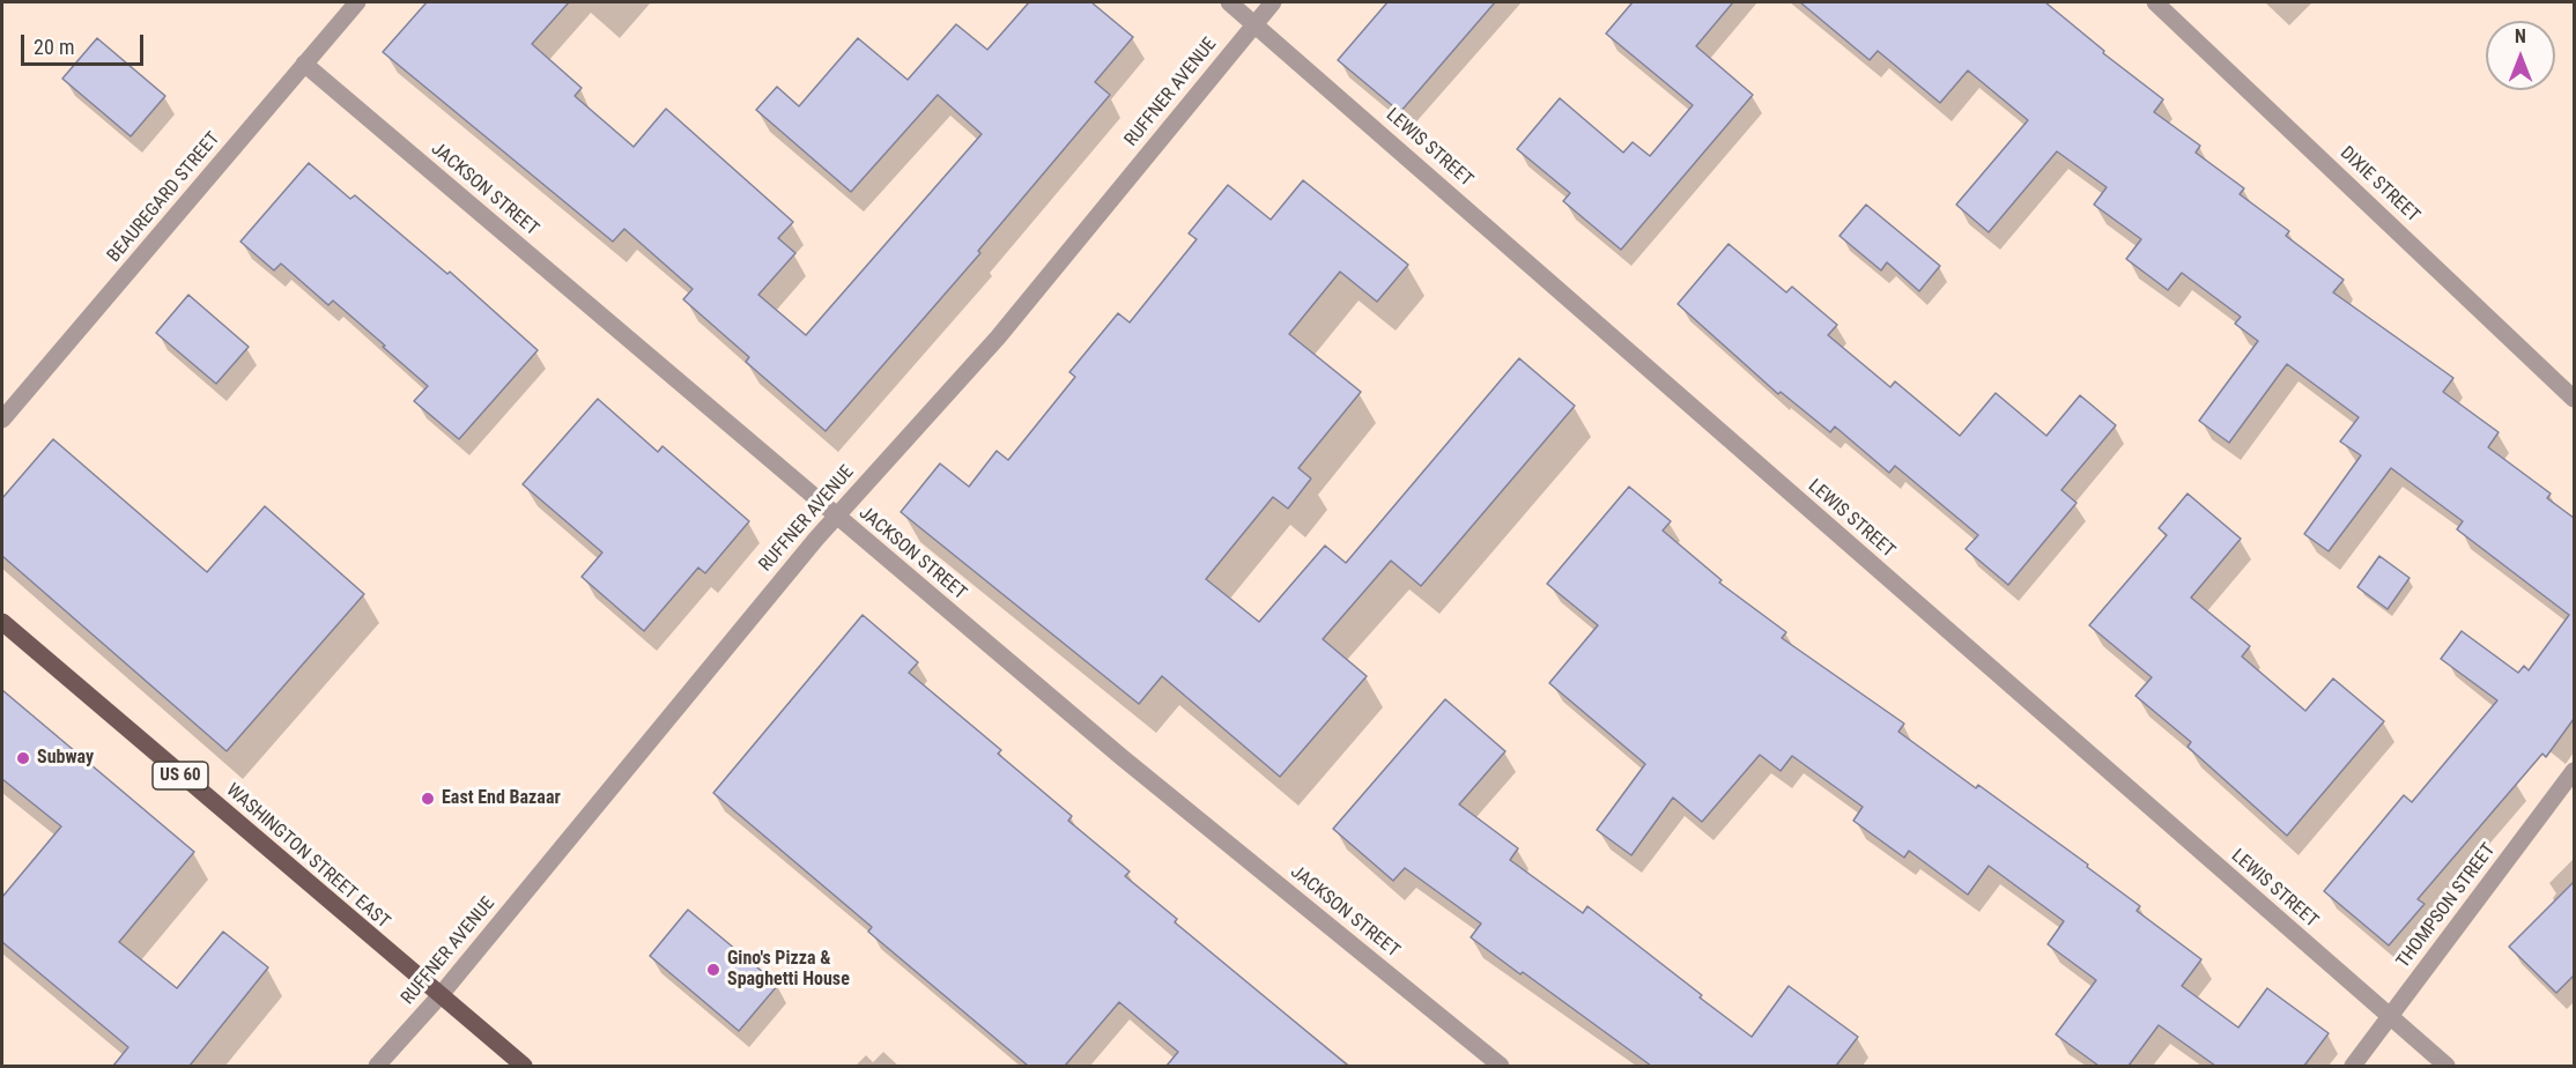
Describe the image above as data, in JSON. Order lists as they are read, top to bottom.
{
  "streets": {
    "main road": ["US 60", "WASHINGTON STREET EAST"],
    "street": [
      "RUFFNER AVENUE",
      "LEWIS STREET",
      "DIXIE STREET",
      "JACKSON STREET",
      "BEAUREGARD STREET",
      "THOMPSON STREET"
    ]
  },
  "crossings": [
    ["RUFFNER AVENUE", "LEWIS STREET"],
    ["RUFFNER AVENUE", "JACKSON STREET"],
    ["RUFFNER AVENUE", "WASHINGTON STREET EAST"],
    ["LEWIS STREET", "THOMPSON STREET"],
    ["JACKSON STREET", "BEAUREGARD STREET"]
  ],
  "places": ["Subway", "East End Bazaar", "Gino's Pizza & Spaghetti House"],
  "scale_bar": "20 m",
  "north": "top"
}
